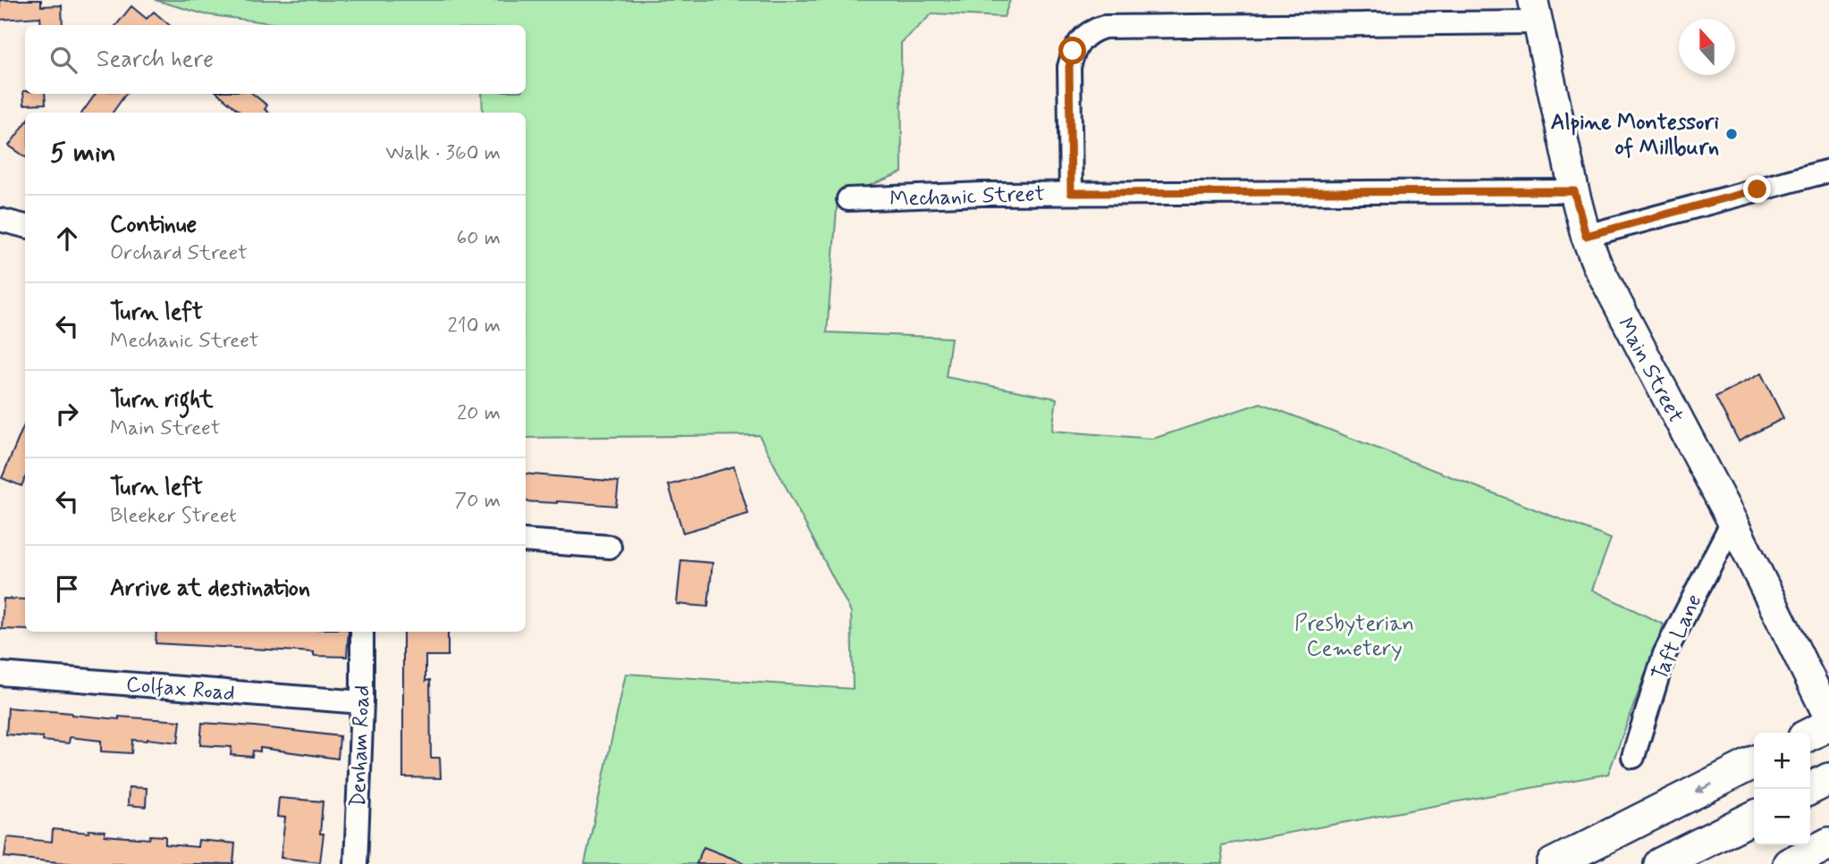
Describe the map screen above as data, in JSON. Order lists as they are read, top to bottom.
{
  "streets": {
    "main road": ["Main Street"],
    "street": [
      "Mechanic Street",
      "Taft Lane",
      "Colfax Road",
      "Denham Road"
    ]
  },
  "crossings": [
    ["Mechanic Street", "Main Street"],
    ["Main Street", "Taft Lane"],
    ["Colfax Road", "Denham Road"]
  ],
  "parks": ["Presbyterian Cemetery"],
  "places": ["Alpine Montessori of Millburn"],
  "north": "top",
  "page": {
    "search": "Search here",
    "heading": ["5 min", "Walk · 360 m"],
    "list": [
      ["Continue", "Orchard Street", "60 m"],
      ["Turn left", "Mechanic Street", "210 m"],
      ["Turn right", "Main Street", "20 m"],
      ["Turn left", "Bleeker Street", "70 m"],
      "Arrive at destination"
    ],
    "map_buttons": ["+", "−"]
  }
}
